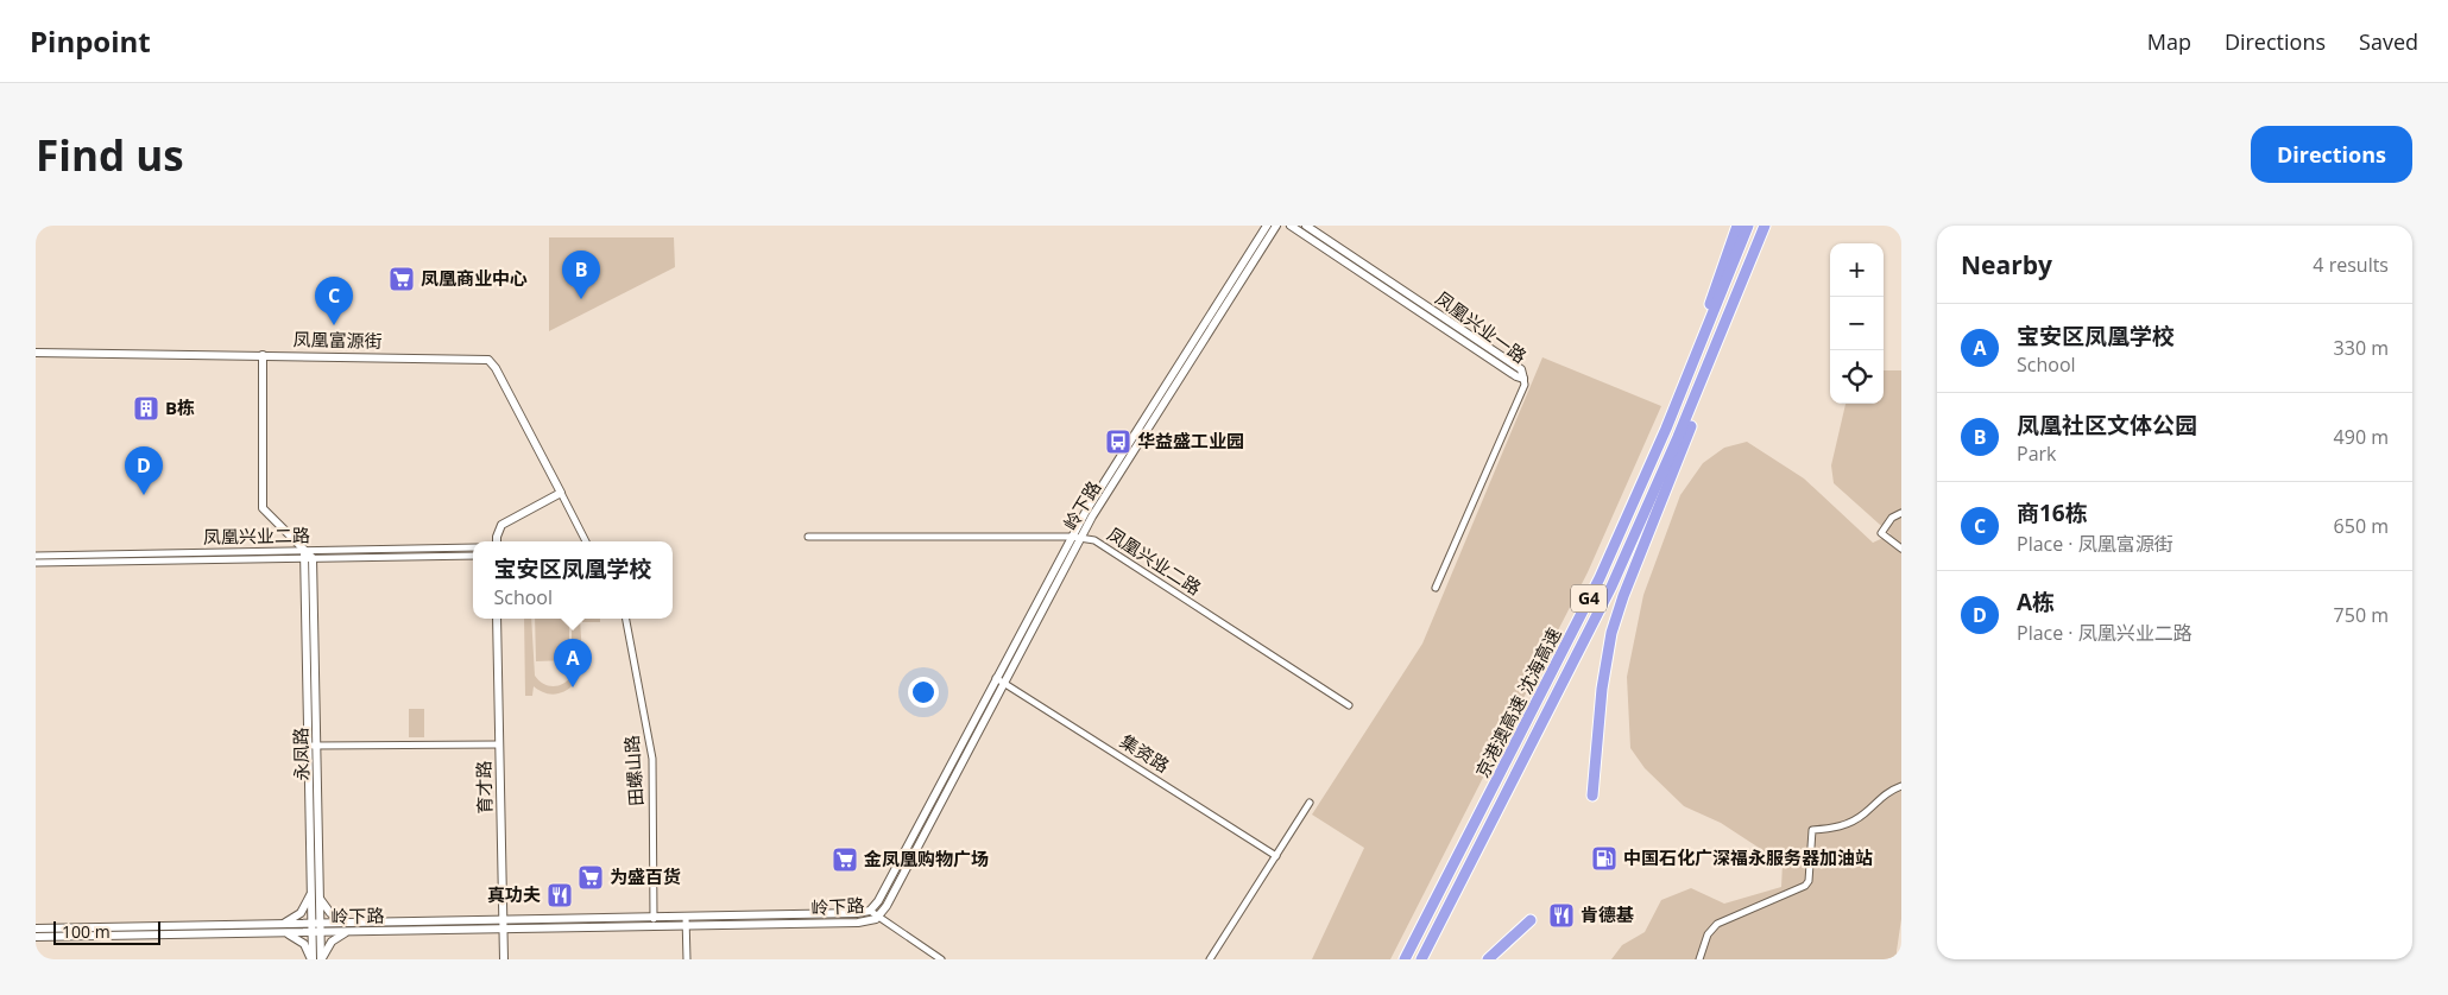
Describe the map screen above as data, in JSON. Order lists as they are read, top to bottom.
{
  "streets": {
    "highway": ["G4", "京港澳高速 沈海高速"],
    "street": [
      "凤凰兴业一路",
      "凤凰富源街",
      "岭下路",
      "凤凰兴业二路",
      "永凤路",
      "集资路",
      "田螺山路",
      "育才路"
    ]
  },
  "crossings": [
    ["岭下路", "凤凰兴业二路"],
    ["岭下路", "永凤路"],
    ["岭下路", "集资路"],
    ["岭下路", "田螺山路"],
    ["岭下路", "育才路"],
    ["凤凰兴业二路", "永凤路"]
  ],
  "places": {
    "supermarket": ["凤凰商业中心", "金凤凰购物广场", "为盛百货"],
    "building": ["B栋"],
    "bus stop": ["华益盛工业园"],
    "fuel station": ["中国石化广深福永服务器加油站"],
    "restaurant": ["真功夫", "肯德基"]
  },
  "scale_bar": "100 m",
  "page": {
    "header": "Pinpoint",
    "nav": ["Map", "Directions", "Saved"],
    "buttons": "Directions",
    "title": "Find us",
    "heading": ["Nearby", "4 results"],
    "map_buttons": ["+", "−"],
    "pins": [
      "B",
      "C",
      "D",
      "A"
    ],
    "list": [
      {
        "mark": "A",
        "name": "宝安区凤凰学校",
        "note": "School",
        "value": "330 m"
      },
      {
        "mark": "B",
        "name": "凤凰社区文体公园",
        "note": "Park",
        "value": "490 m"
      },
      {
        "mark": "C",
        "name": "商16栋",
        "note": "Place · 凤凰富源街",
        "value": "650 m"
      },
      {
        "mark": "D",
        "name": "A栋",
        "note": "Place · 凤凰兴业二路",
        "value": "750 m"
      }
    ],
    "popup": ["宝安区凤凰学校", "School"],
    "scale": "100 m"
  }
}
